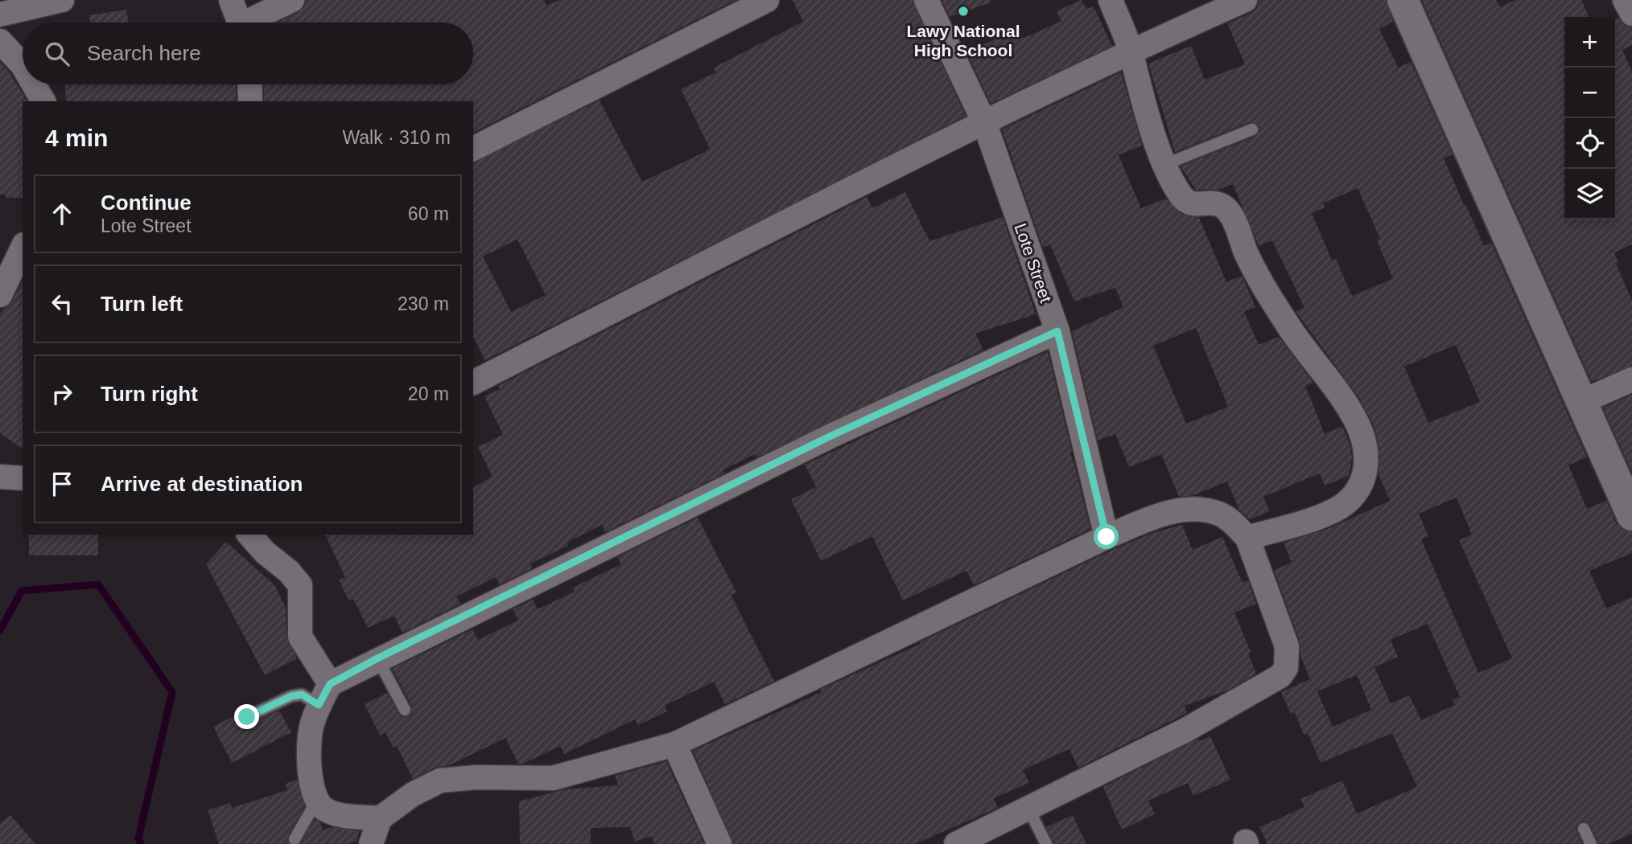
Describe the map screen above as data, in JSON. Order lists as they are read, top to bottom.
{
  "streets": {
    "street": ["Lote Street"]
  },
  "places": ["Lawy National High School"],
  "page": {
    "map_buttons": ["+", "−"],
    "search": "Search here",
    "heading": ["4 min", "Walk · 310 m"],
    "list": [
      ["Continue", "Lote Street", "60 m"],
      ["Turn left", "230 m"],
      ["Turn right", "20 m"],
      "Arrive at destination"
    ]
  }
}
